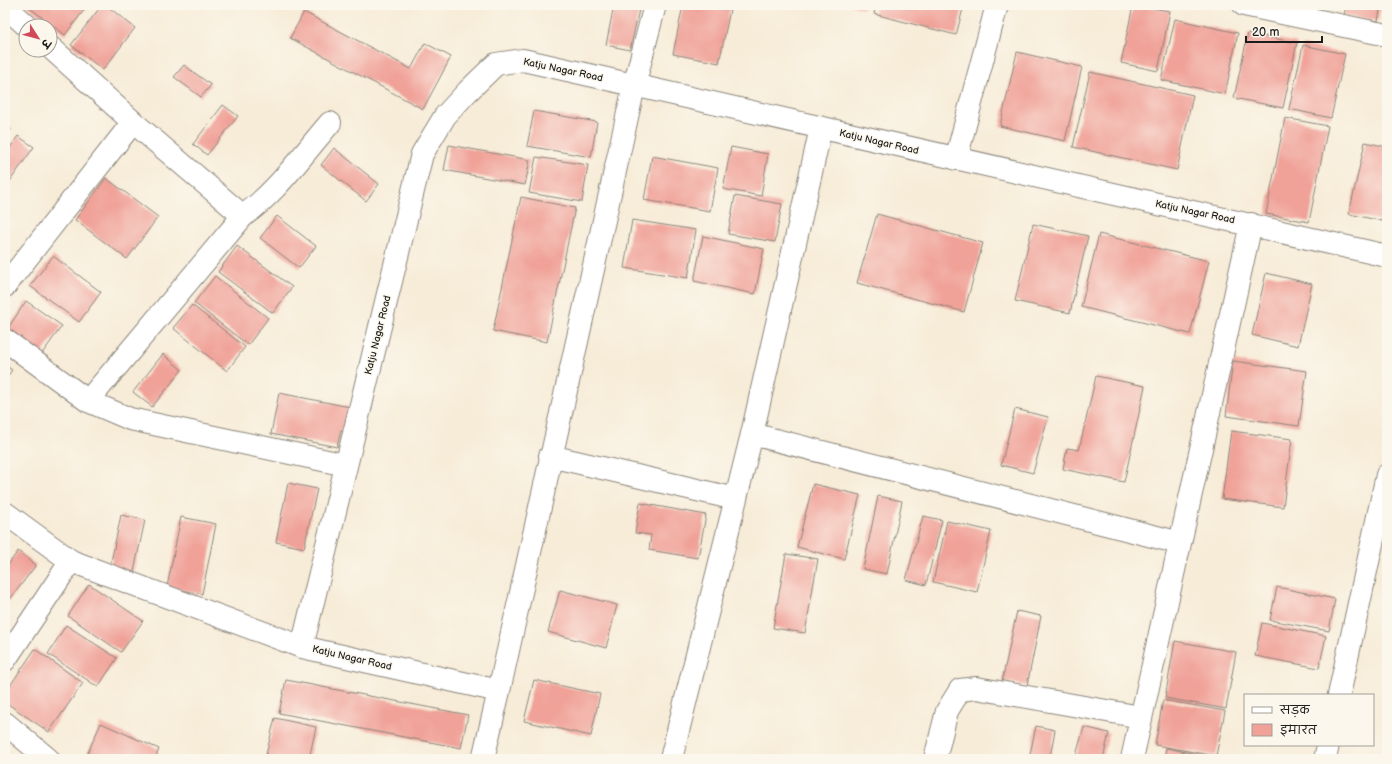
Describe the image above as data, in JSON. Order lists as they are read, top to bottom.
{
  "streets": {
    "street": ["Katju Nagar Road"]
  },
  "legend": ["सड़क", "इमारत"],
  "scale_bar": "20 m",
  "north": "bottom right"
}
